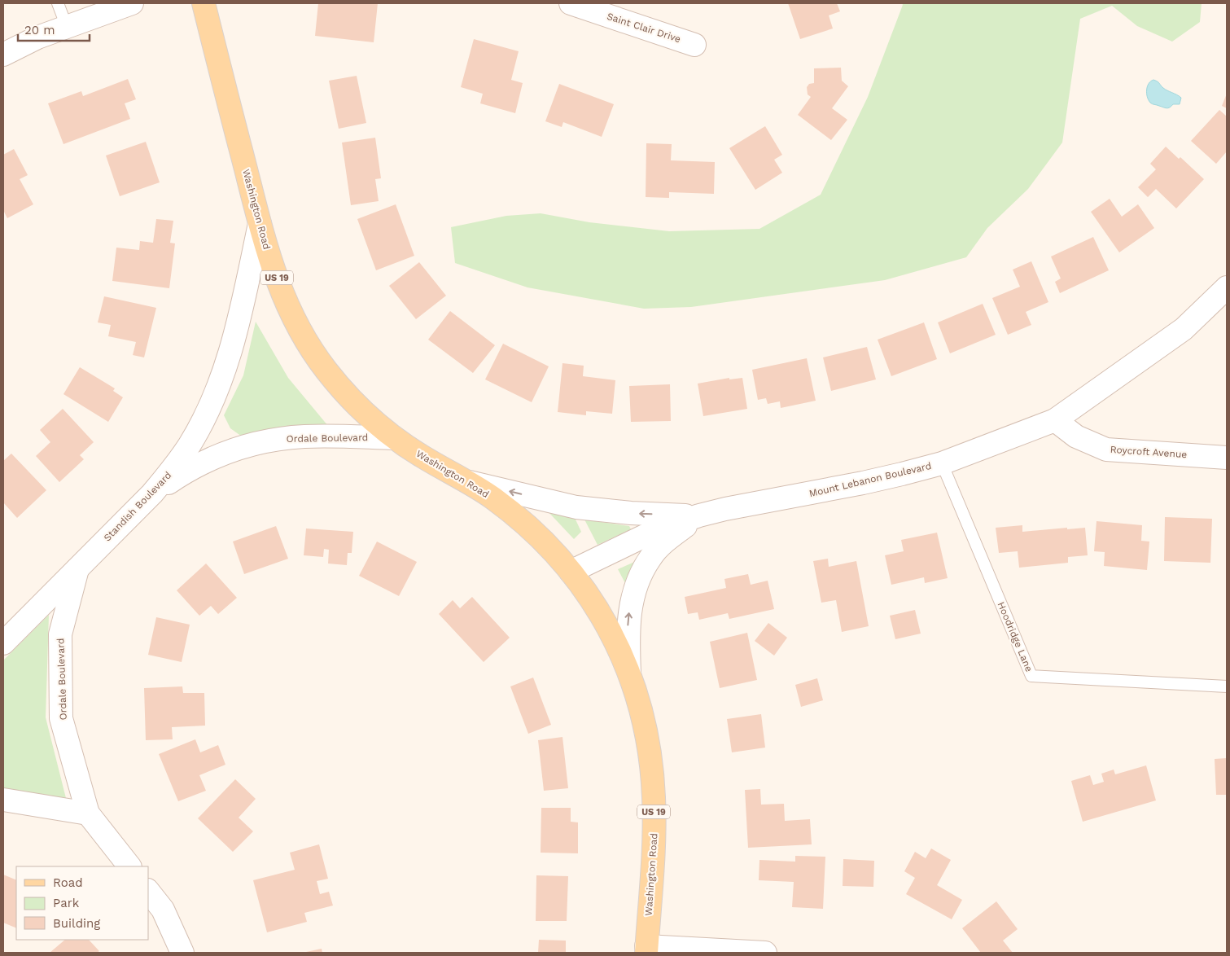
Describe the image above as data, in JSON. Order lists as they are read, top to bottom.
{
  "streets": {
    "main road": ["Washington Road", "US 19"],
    "street": [
      "Saint Clair Drive",
      "Ordale Boulevard",
      "Roycroft Avenue",
      "Mount Lebanon Boulevard",
      "Standish Boulevard"
    ],
    "lane": ["Hoodridge Lane"]
  },
  "crossings": [
    ["Washington Road", "Ordale Boulevard"],
    ["Washington Road", "Mount Lebanon Boulevard"],
    ["Washington Road", "Standish Boulevard"],
    ["Ordale Boulevard", "Standish Boulevard"],
    ["Roycroft Avenue", "Mount Lebanon Boulevard"],
    ["Mount Lebanon Boulevard", "Hoodridge Lane"]
  ],
  "legend": ["Road", "Park", "Building"],
  "scale_bar": "20 m"
}
